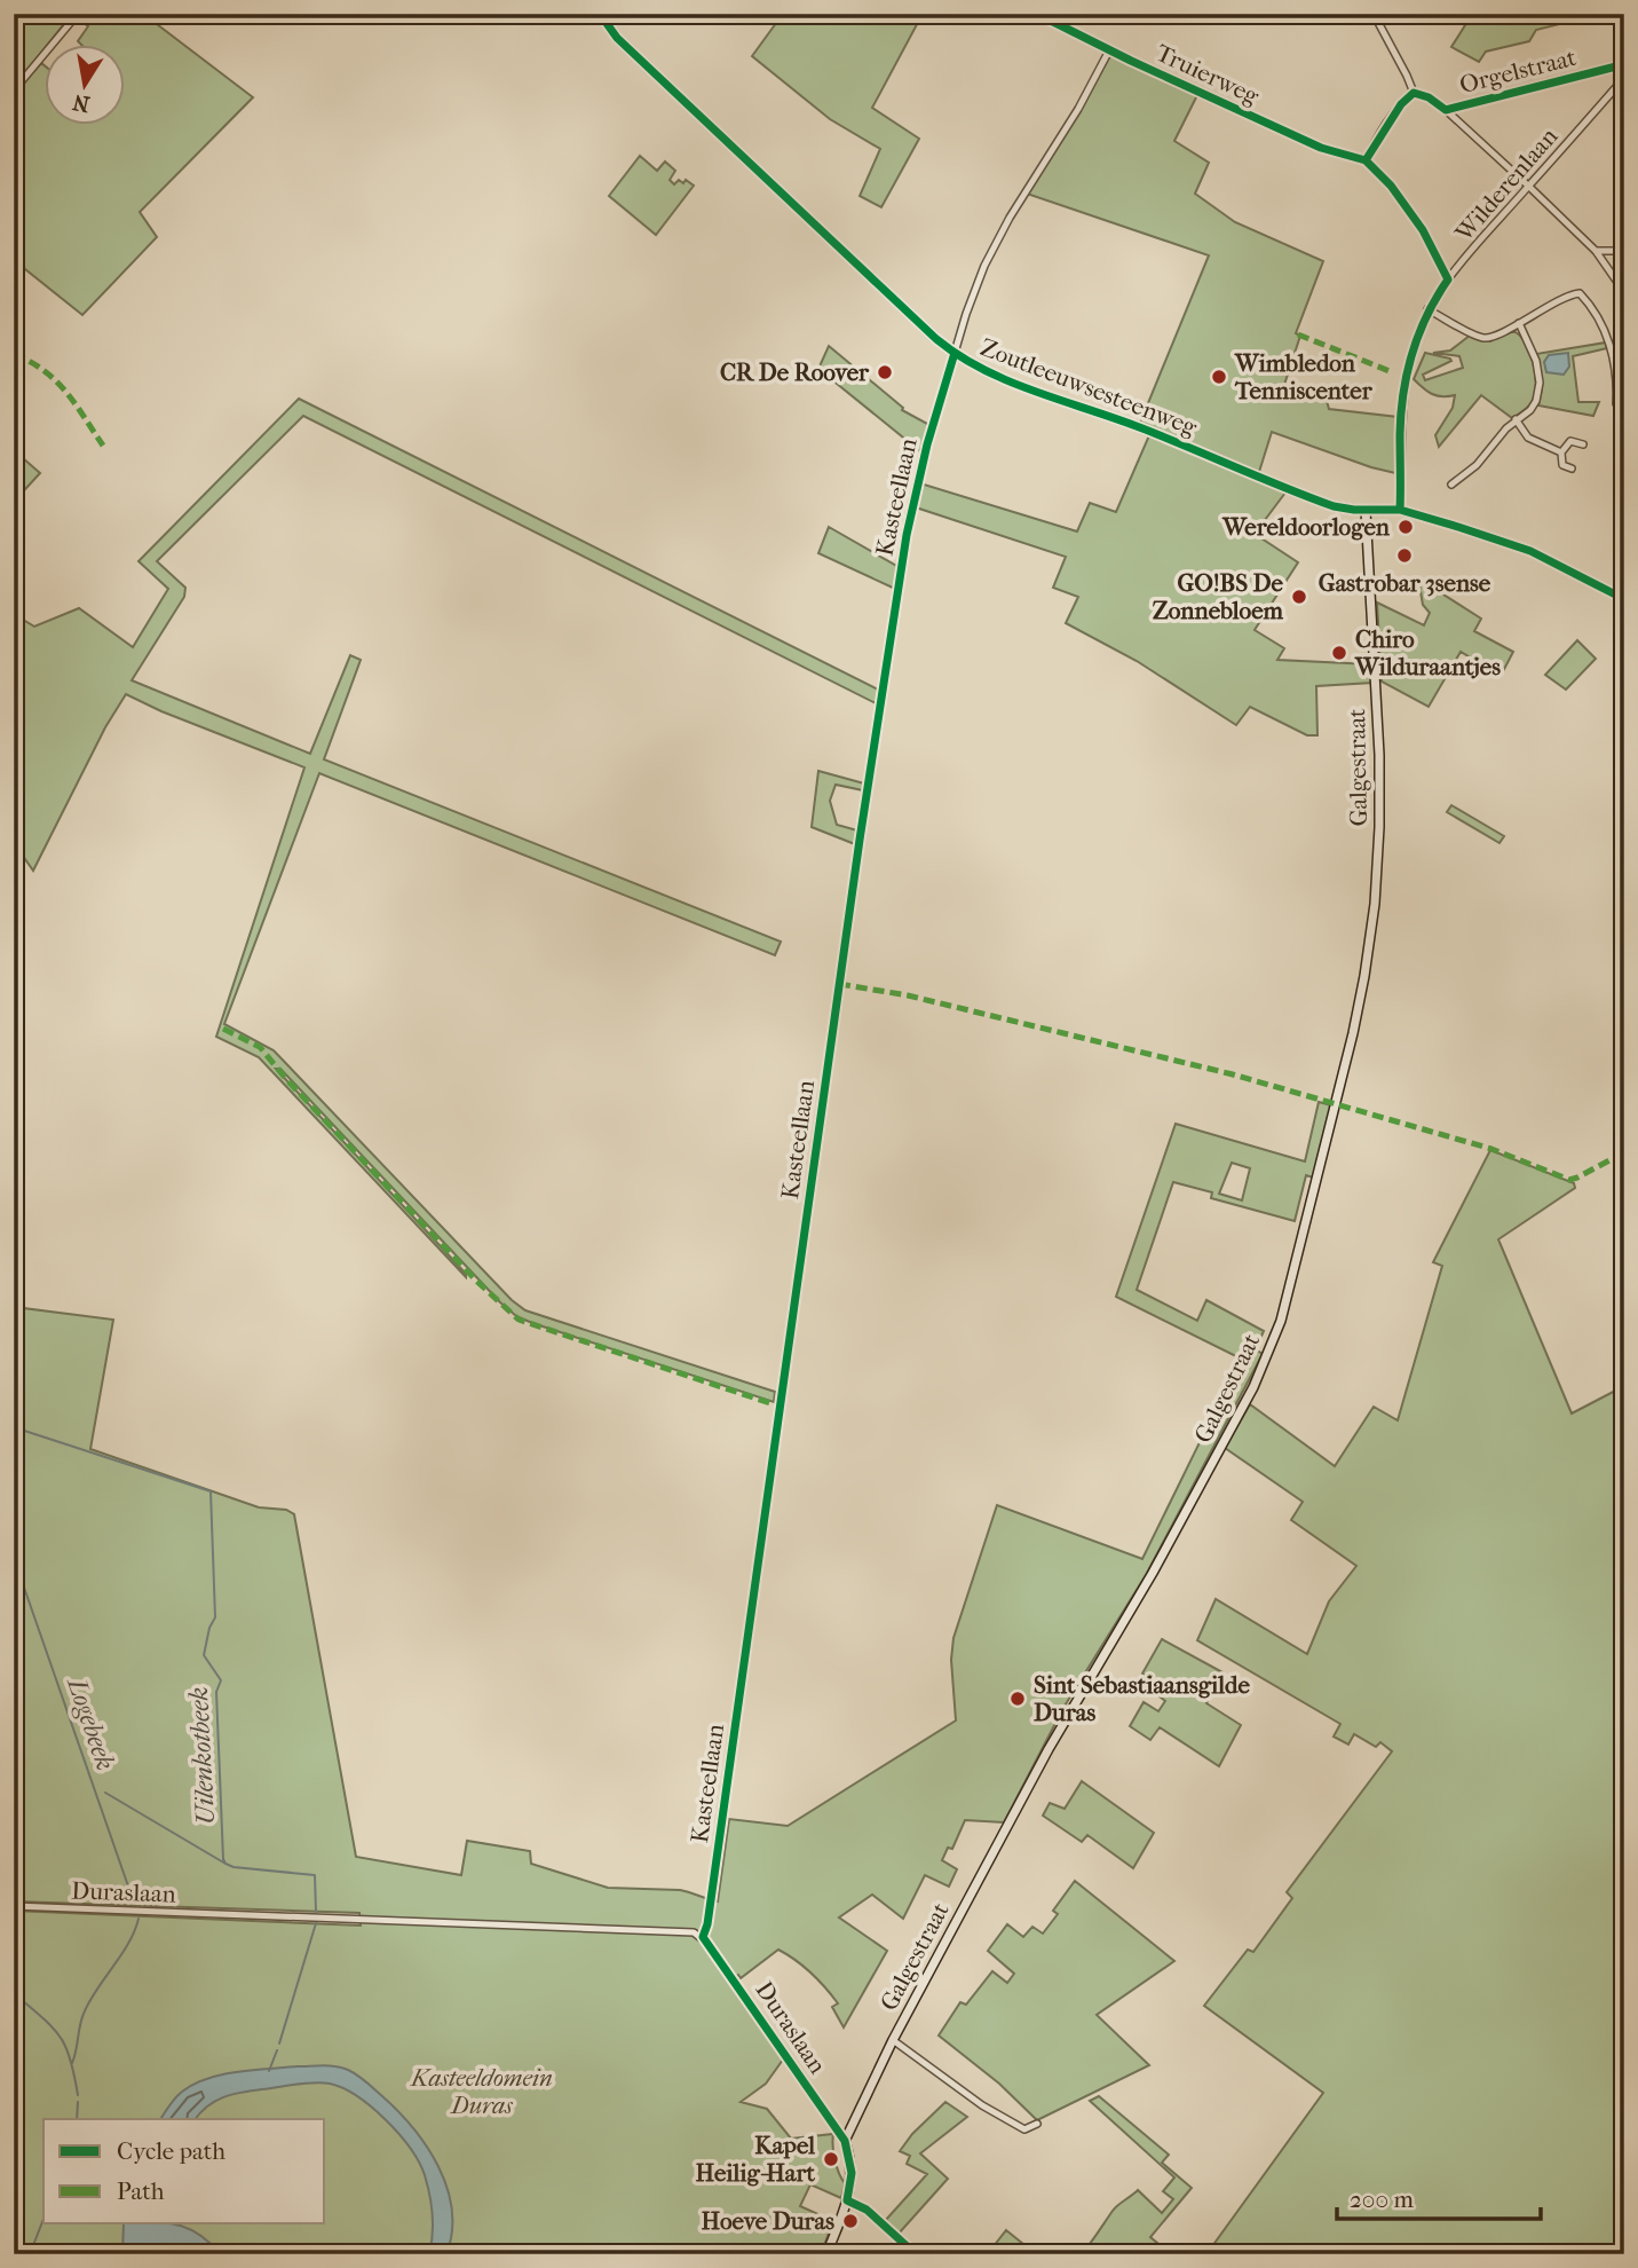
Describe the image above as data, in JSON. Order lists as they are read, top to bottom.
{
  "streets": {
    "street": [
      "Orgelstraat",
      "Truierweg",
      "Wilderenlaan",
      "Zoutleeuwsesteenweg",
      "Kasteellaan",
      "Galgestraat",
      "Duraslaan"
    ]
  },
  "crossings": [
    ["Truierweg", "Kasteellaan"],
    ["Wilderenlaan", "Zoutleeuwsesteenweg"],
    ["Zoutleeuwsesteenweg", "Kasteellaan"],
    ["Zoutleeuwsesteenweg", "Galgestraat"],
    ["Kasteellaan", "Duraslaan"],
    ["Galgestraat", "Duraslaan"]
  ],
  "water": ["Logebeek", "Uilenkotbeek"],
  "parks": ["Kasteeldomein Duras"],
  "places": [
    "CR De Roover",
    "Wimbledon Tenniscenter",
    "Wereldoorlogen",
    "Gastrobar 3sense",
    "GO!BS De Zonnebloem",
    "Chiro Wilduraantjes",
    "Sint Sebastiaansgilde Duras",
    "Kapel Heilig-Hart",
    "Hoeve Duras"
  ],
  "legend": ["Cycle path", "Path"],
  "scale_bar": "200 m",
  "north": "bottom"
}
